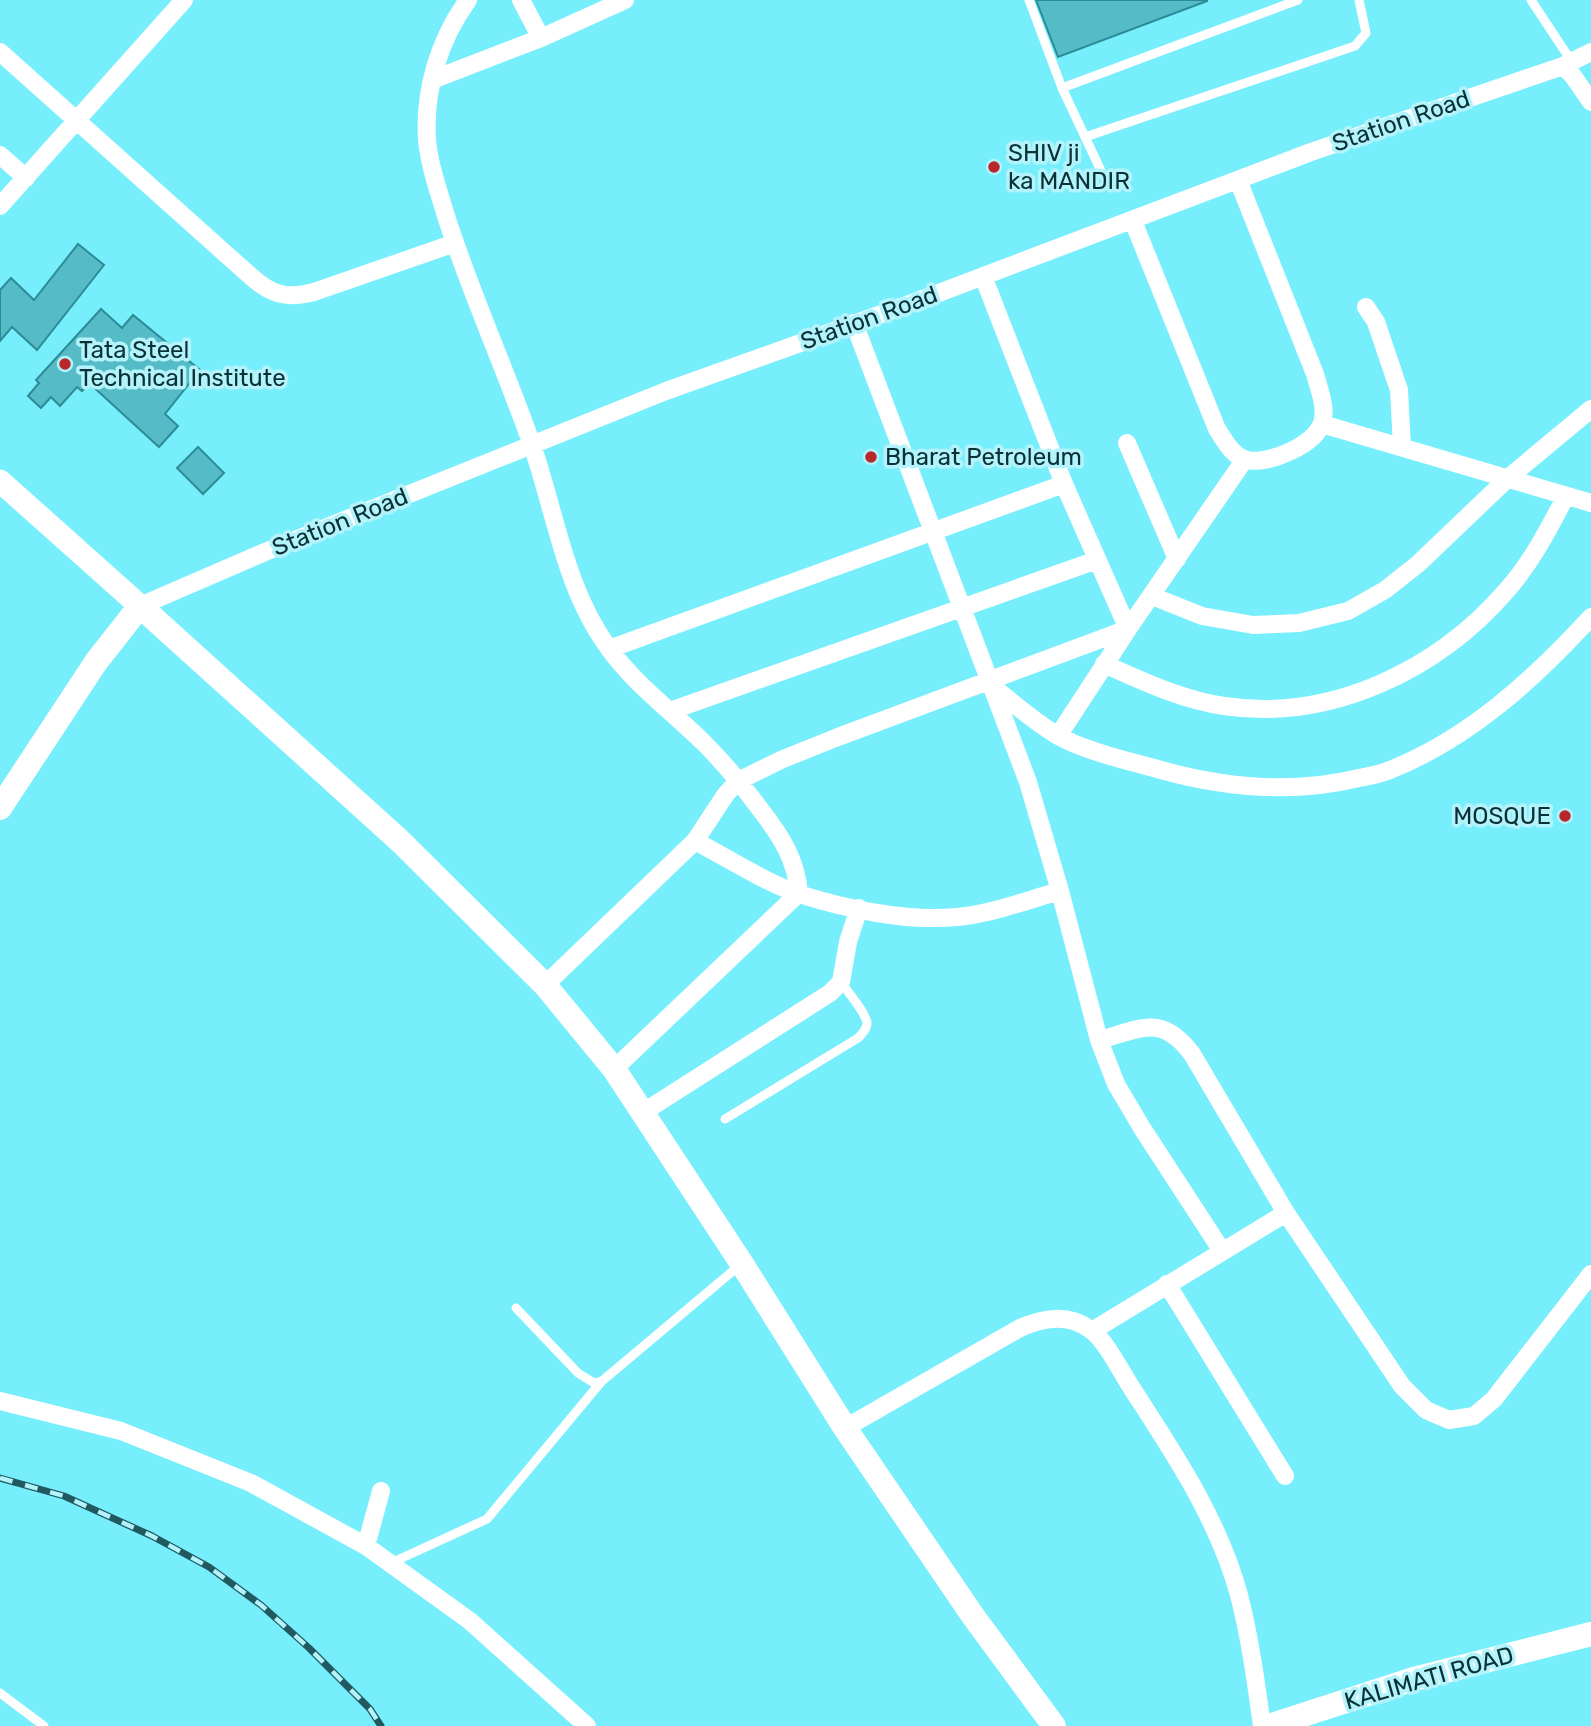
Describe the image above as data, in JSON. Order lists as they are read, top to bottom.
{
  "streets": {
    "main road": ["KALIMATI ROAD"],
    "street": ["Station Road"]
  },
  "places": [
    "SHIV ji ka MANDIR",
    "Tata Steel Technical Institute",
    "Bharat Petroleum",
    "MOSQUE"
  ]
}
